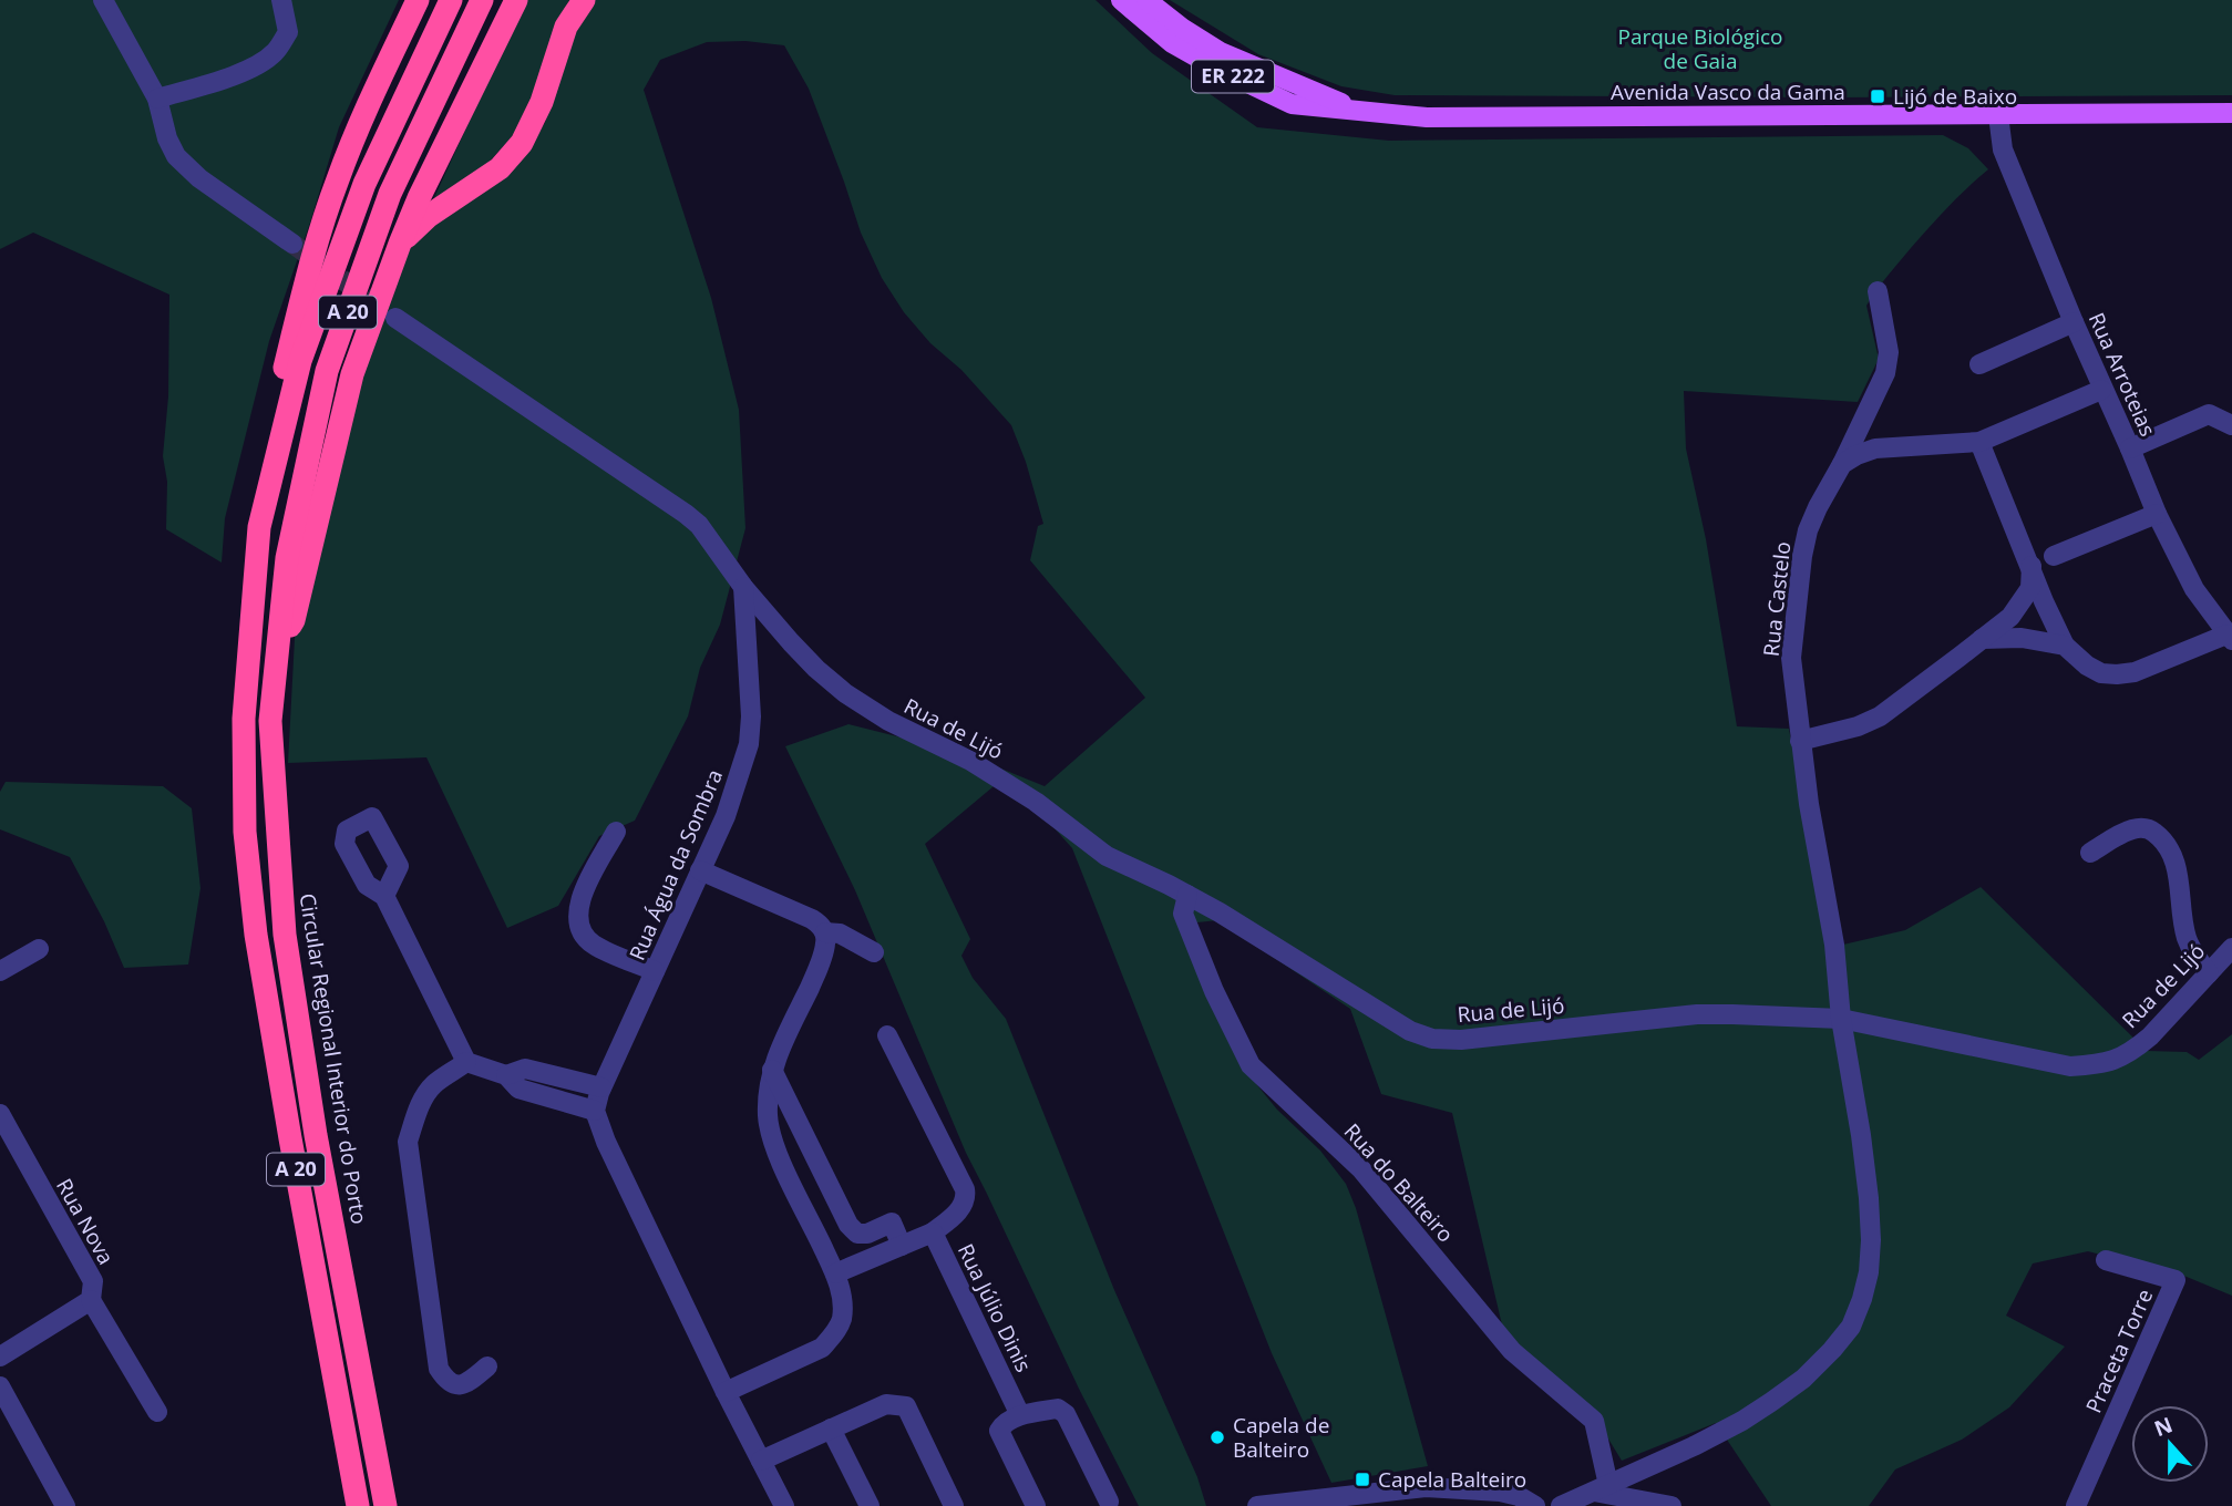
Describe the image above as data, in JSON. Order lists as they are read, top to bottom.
{
  "streets": {
    "highway": ["A 20", "Circular Regional Interior do Porto"],
    "main road": ["ER 222", "Avenida Vasco da Gama"],
    "street": [
      "Rua Arroteias",
      "Rua Castelo",
      "Rua de Lijó",
      "Rua Água da Sombra",
      "Rua do Balteiro",
      "Rua Nova",
      "Rua Júlio Dinis",
      "Praceta Torre"
    ]
  },
  "crossings": [
    ["Avenida Vasco da Gama", "Rua Arroteias"],
    ["Rua Castelo", "Rua de Lijó"],
    ["Rua Castelo", "Rua do Balteiro"],
    ["Rua de Lijó", "Rua Água da Sombra"],
    ["Rua de Lijó", "Rua do Balteiro"]
  ],
  "parks": ["Parque Biológico de Gaia"],
  "places": {
    "transit": ["Lijó de Baixo", "Capela Balteiro"],
    "other": ["Capela de Balteiro"]
  },
  "north": "top"
}
